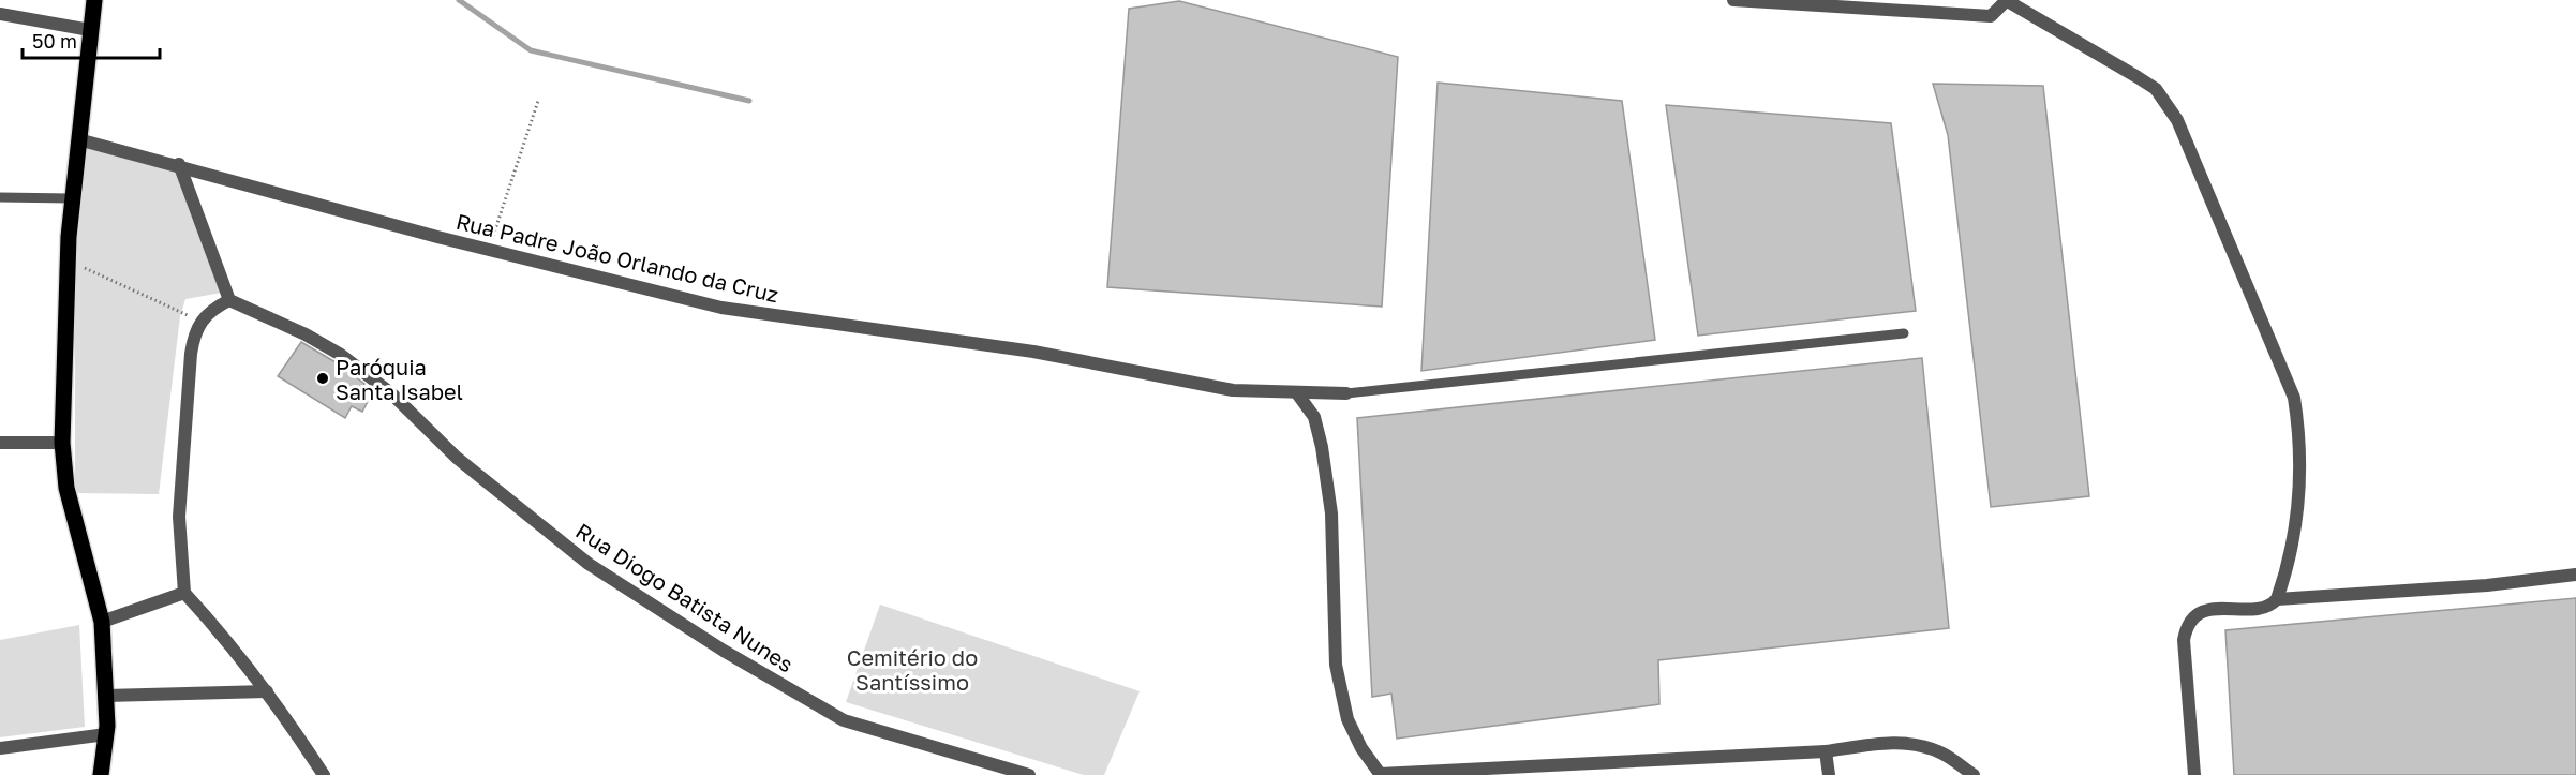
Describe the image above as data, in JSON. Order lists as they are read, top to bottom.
{
  "streets": {
    "street": ["Rua Padre João Orlando da Cruz", "Rua Diogo Batista Nunes"]
  },
  "parks": ["Cemitério do Santíssimo"],
  "places": ["Paróquia Santa Isabel"],
  "scale_bar": "50 m"
}
